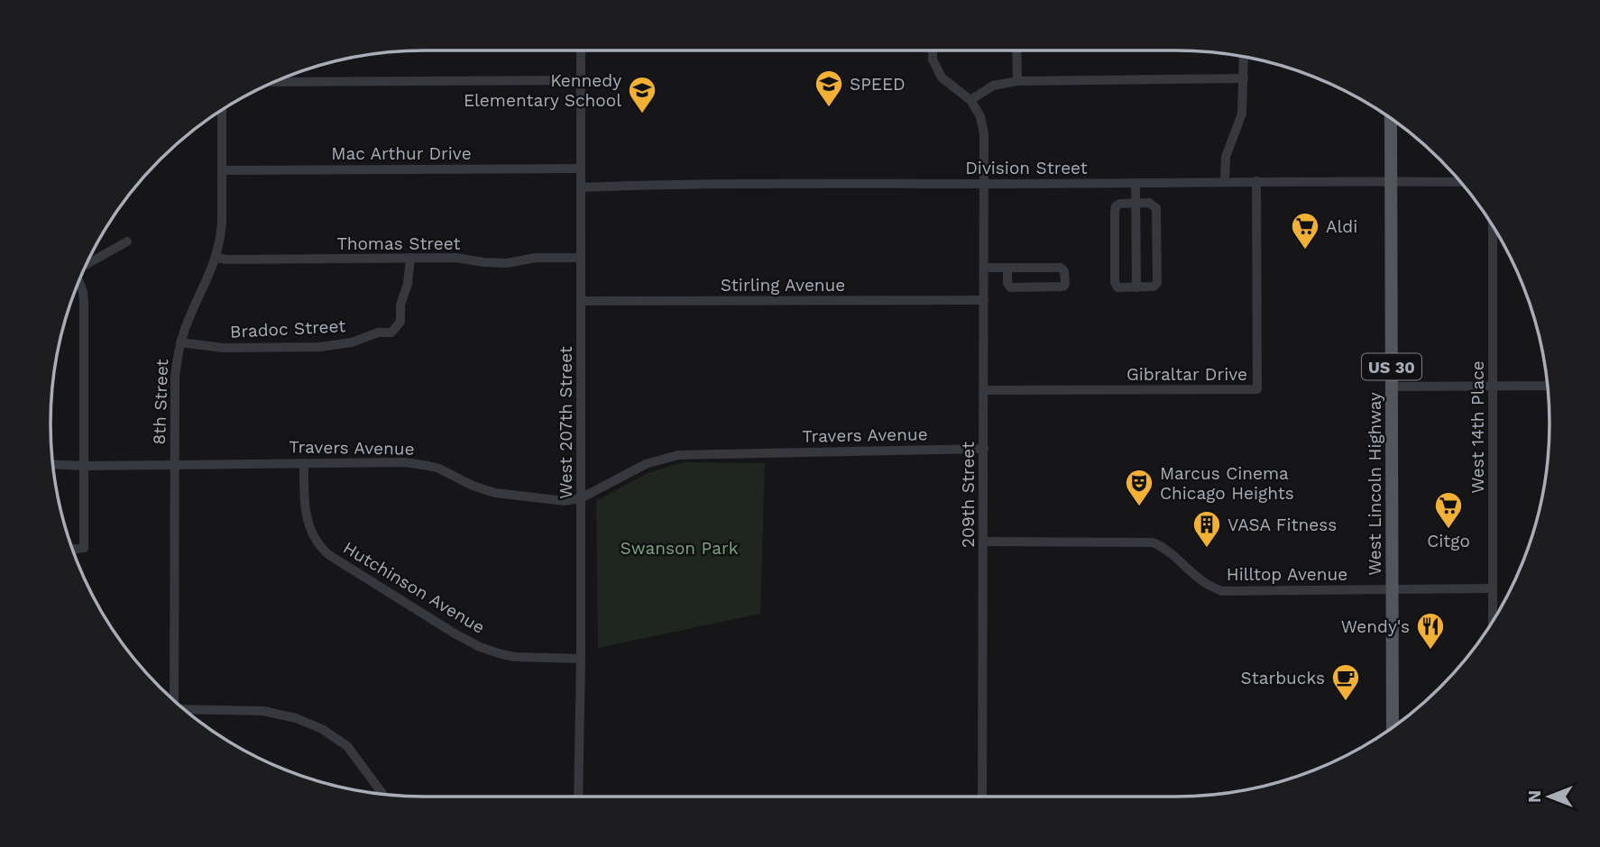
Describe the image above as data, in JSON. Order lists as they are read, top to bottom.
{
  "streets": {
    "main road": ["US 30", "West Lincoln Highway"],
    "street": [
      "Mac Arthur Drive",
      "Division Street",
      "Thomas Street",
      "Stirling Avenue",
      "Bradoc Street",
      "Gibraltar Drive",
      "8th Street",
      "West 207th Street",
      "West 14th Place",
      "Travers Avenue",
      "209th Street",
      "Hilltop Avenue",
      "Hutchinson Avenue"
    ]
  },
  "crossings": [
    ["Mac Arthur Drive", "8th Street"],
    ["Mac Arthur Drive", "West 207th Street"],
    ["Division Street", "Gibraltar Drive"],
    ["Division Street", "West 207th Street"],
    ["Division Street", "West Lincoln Highway"],
    ["Division Street", "209th Street"],
    ["Thomas Street", "Bradoc Street"],
    ["Thomas Street", "8th Street"],
    ["Thomas Street", "West 207th Street"],
    ["Stirling Avenue", "West 207th Street"],
    ["Stirling Avenue", "209th Street"],
    ["Bradoc Street", "8th Street"],
    ["Gibraltar Drive", "209th Street"],
    ["8th Street", "Travers Avenue"],
    ["West 207th Street", "Travers Avenue"],
    ["West 207th Street", "Hutchinson Avenue"],
    ["West 14th Place", "Hilltop Avenue"],
    ["Travers Avenue", "209th Street"],
    ["Travers Avenue", "Hutchinson Avenue"],
    ["West Lincoln Highway", "Hilltop Avenue"],
    ["209th Street", "Hilltop Avenue"]
  ],
  "parks": ["Swanson Park"],
  "places": {
    "school or university": ["SPEED", "Kennedy Elementary School"],
    "supermarket": ["Aldi", "Citgo"],
    "theatre": ["Marcus Cinema Chicago Heights"],
    "building": ["VASA Fitness"],
    "restaurant": ["Wendy's"],
    "cafe": ["Starbucks"]
  },
  "north": "left"
}
